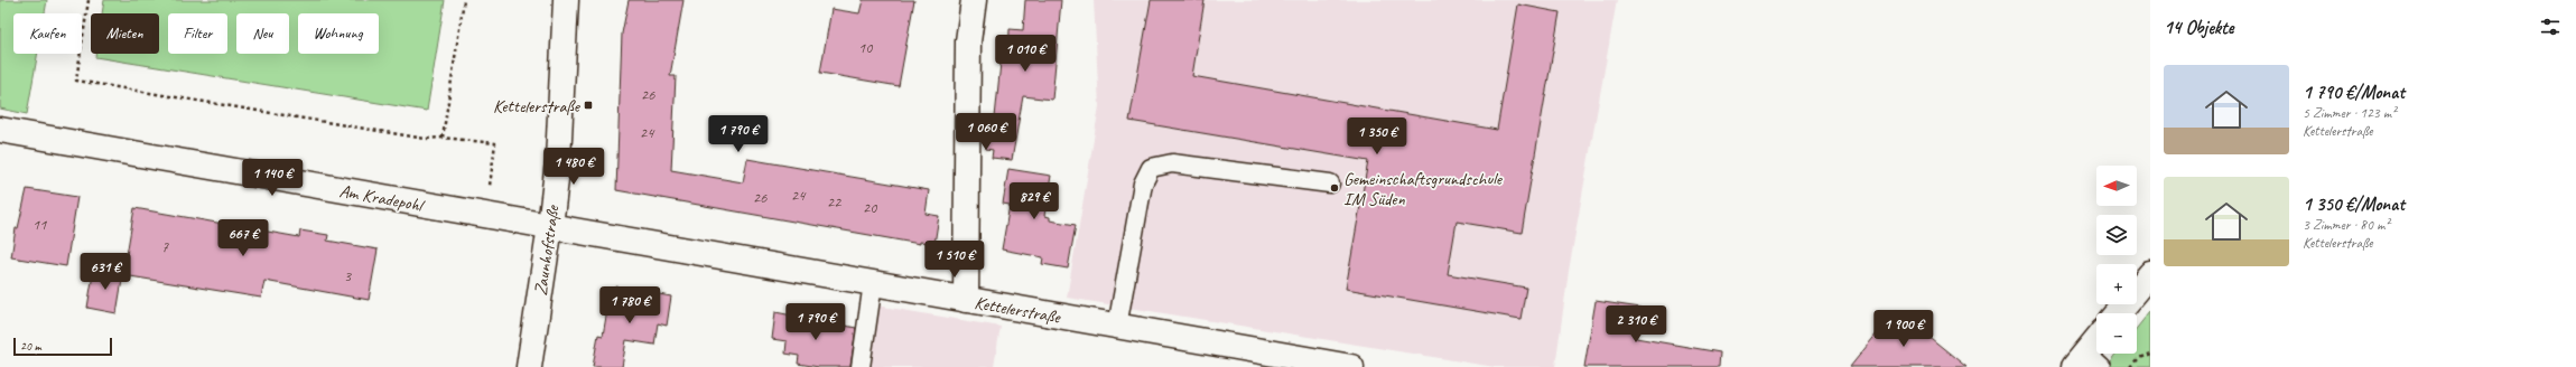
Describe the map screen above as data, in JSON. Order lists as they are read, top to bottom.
{
  "streets": {
    "street": ["Am Kradepohl", "Zaunhofstraße", "Kettelerstraße"]
  },
  "crossings": [
    ["Am Kradepohl", "Zaunhofstraße"],
    ["Am Kradepohl", "Kettelerstraße"],
    ["Zaunhofstraße", "Kettelerstraße"]
  ],
  "places": {
    "transit": ["Kettelerstraße"],
    "other": ["Gemeinschaftsgrundschule IM Süden"]
  },
  "house_numbers": [
    "10",
    "26",
    "24",
    "24",
    "26",
    "22",
    "20",
    "11",
    "7",
    "3"
  ],
  "scale_bar": "20 m",
  "north": "left",
  "page": {
    "heading": "14 Objekte",
    "chip": [
      "Kaufen",
      "Mieten",
      "Filter",
      "Neu",
      "Wohnung"
    ],
    "price": [
      "1 010 €",
      "1 060 €",
      "1 790 €",
      "1 350 €",
      "1 480 €",
      "1 140 €",
      "829 €",
      "667 €",
      "1 510 €",
      "631 €",
      "1 780 €",
      "1 790 €",
      "2 310 €",
      "1 900 €"
    ],
    "list": [
      {
        "name": "1 790 €/Monat",
        "note": "5 Zimmer · 123 m² · Kettelerstraße"
      },
      {
        "name": "1 350 €/Monat",
        "note": "3 Zimmer · 80 m² · Kettelerstraße"
      }
    ],
    "map_buttons": ["+", "−"],
    "scale": "20 m"
  }
}
